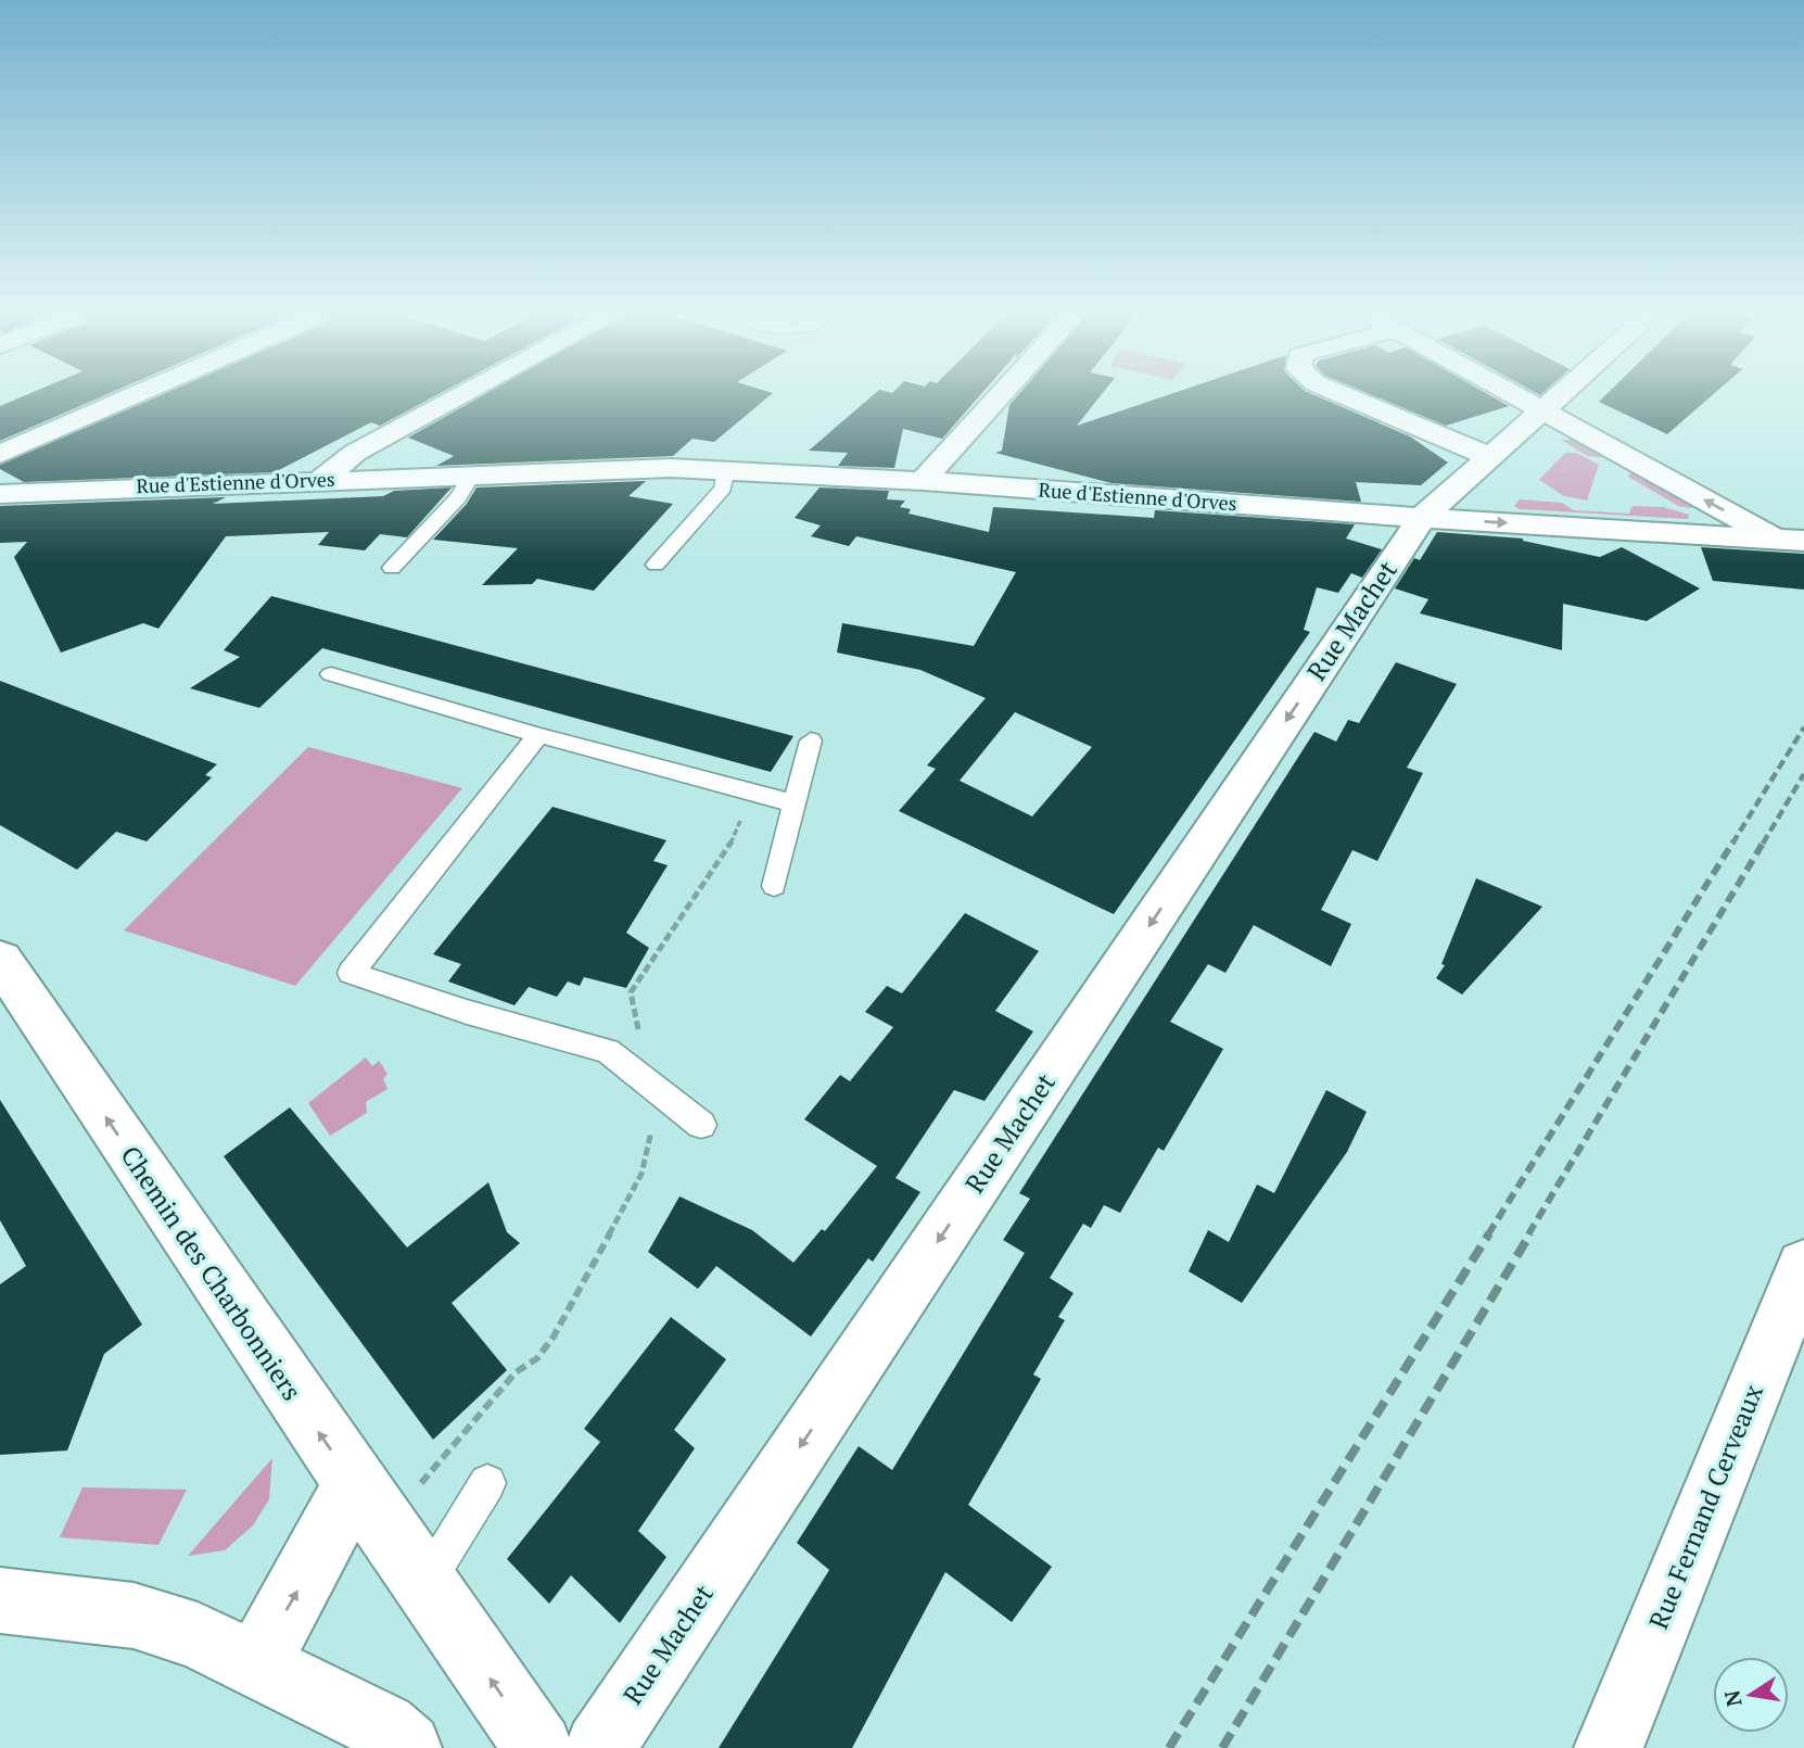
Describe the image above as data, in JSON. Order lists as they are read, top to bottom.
{
  "streets": {
    "street": [
      "Rue d'Estienne d'Orves",
      "Rue Machet",
      "Chemin des Charbonniers",
      "Rue Fernand Cerveaux"
    ]
  },
  "crossings": [
    ["Rue d'Estienne d'Orves", "Rue Machet"]
  ],
  "one_way": ["Rue Machet", "Chemin des Charbonniers"],
  "north": "left"
}
